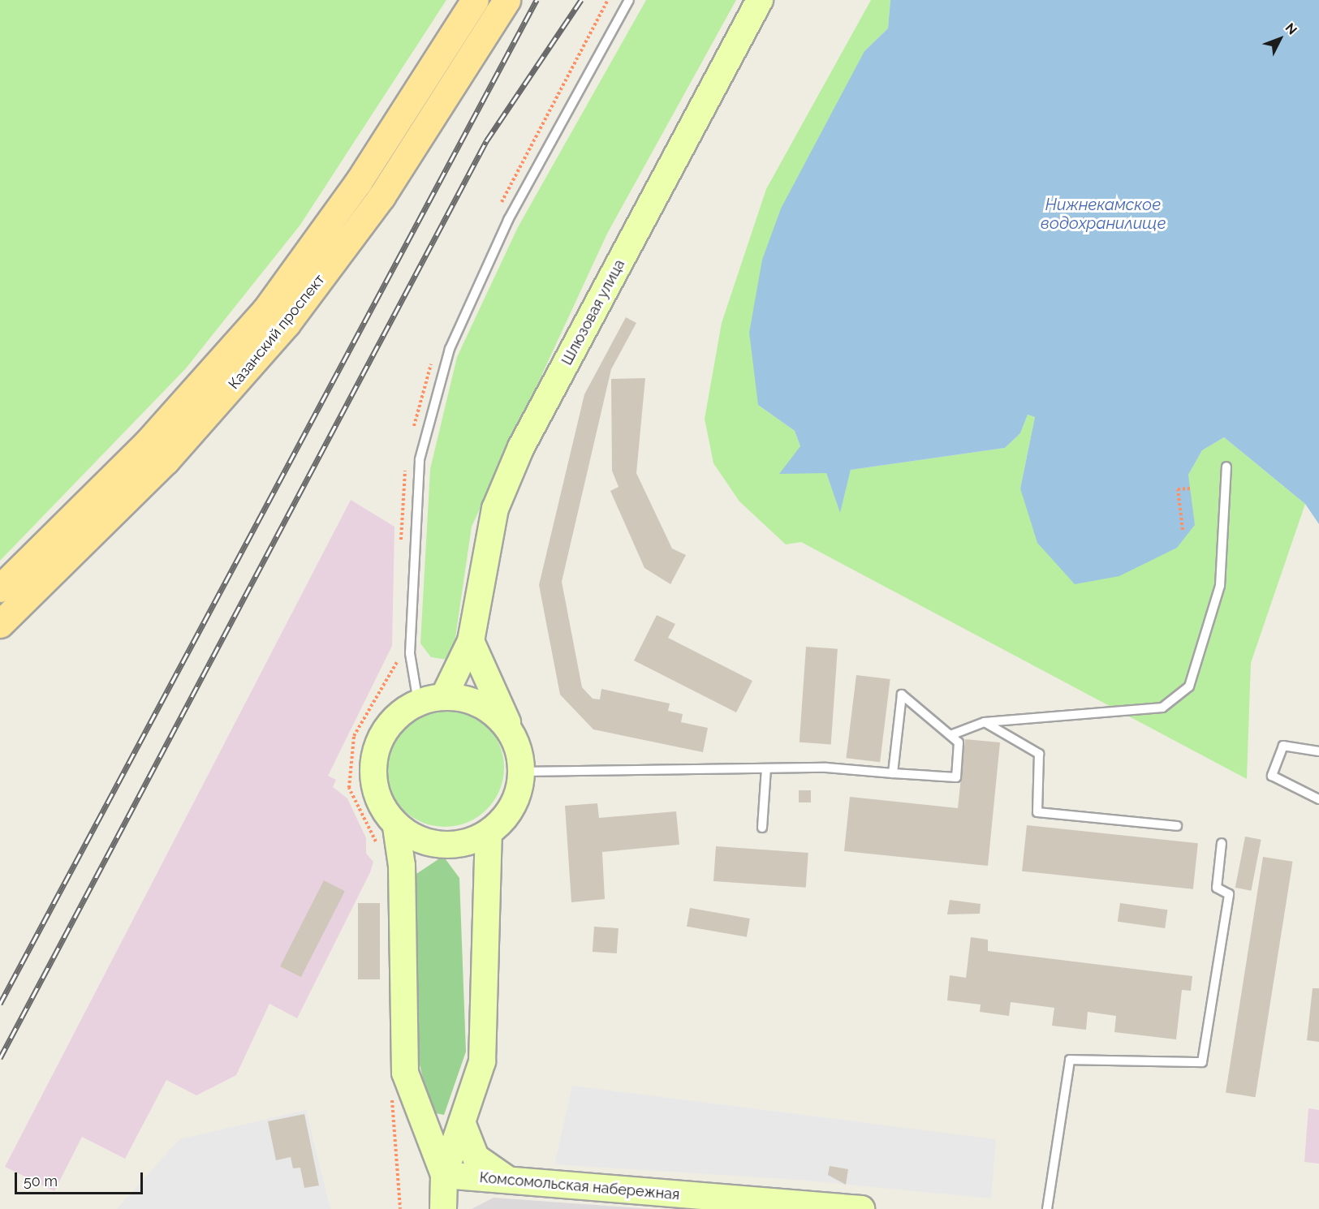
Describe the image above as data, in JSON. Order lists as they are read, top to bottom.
{
  "streets": {
    "main road": ["Казанский проспект"],
    "street": ["Шлюзовая улица", "Комсомольская набережная"]
  },
  "water": ["Нижнекамское водохранилище"],
  "scale_bar": "50 m",
  "north": "top right"
}
